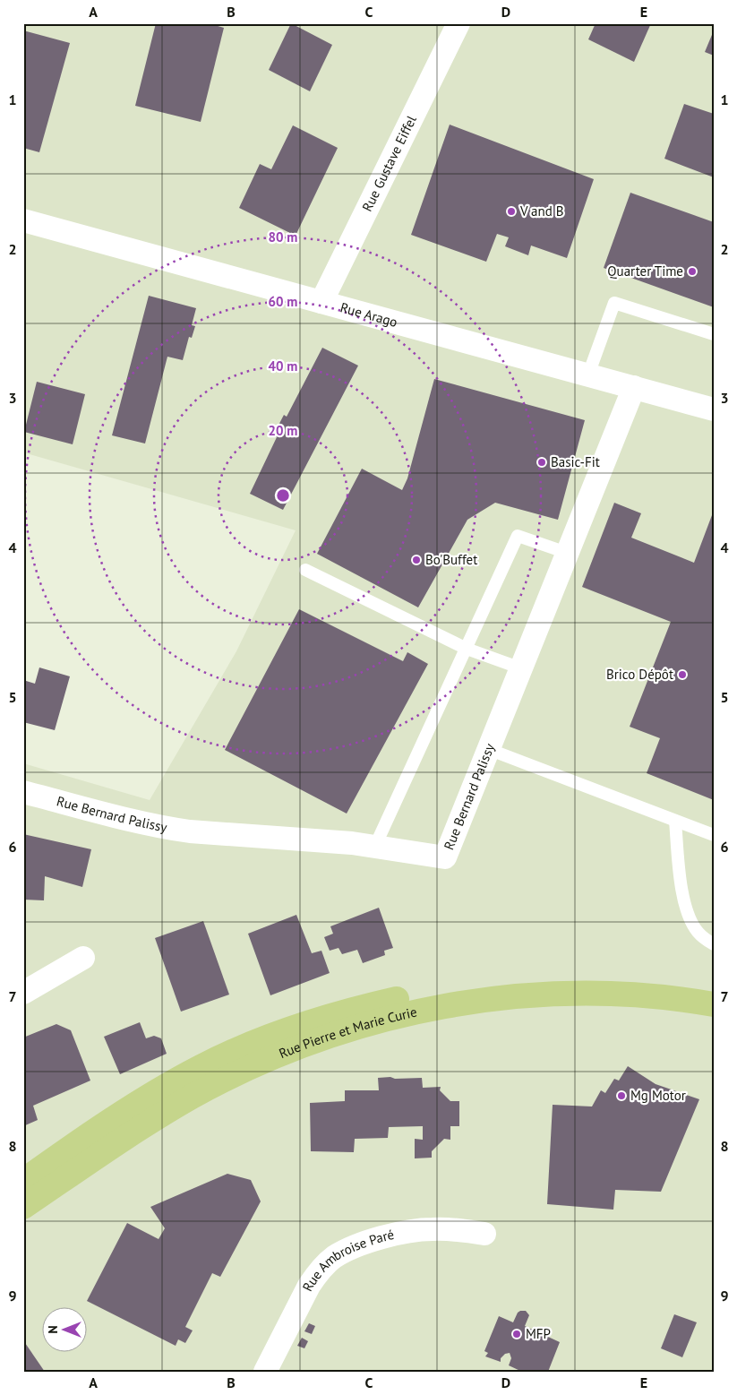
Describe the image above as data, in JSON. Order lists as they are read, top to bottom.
{
  "streets": {
    "main road": ["Rue Pierre et Marie Curie"],
    "street": [
      "Rue Gustave Eiffel",
      "Rue Arago",
      "Rue Bernard Palissy",
      "Rue Ambroise Paré"
    ]
  },
  "crossings": [
    ["Rue Gustave Eiffel", "Rue Arago"],
    ["Rue Arago", "Rue Bernard Palissy"]
  ],
  "places": [
    "V and B",
    "Quarter Time",
    "Basic-Fit",
    "Bo'Buffet",
    "Brico Dépôt",
    "Mg Motor",
    "MFP"
  ],
  "north": "left",
  "grid": {
    "columns": [
      "A",
      "B",
      "C",
      "D",
      "E"
    ],
    "rows": [
      "1",
      "2",
      "3",
      "4",
      "5",
      "6",
      "7",
      "8",
      "9"
    ]
  },
  "rings": [
    "80 m",
    "60 m",
    "40 m",
    "20 m"
  ]
}
